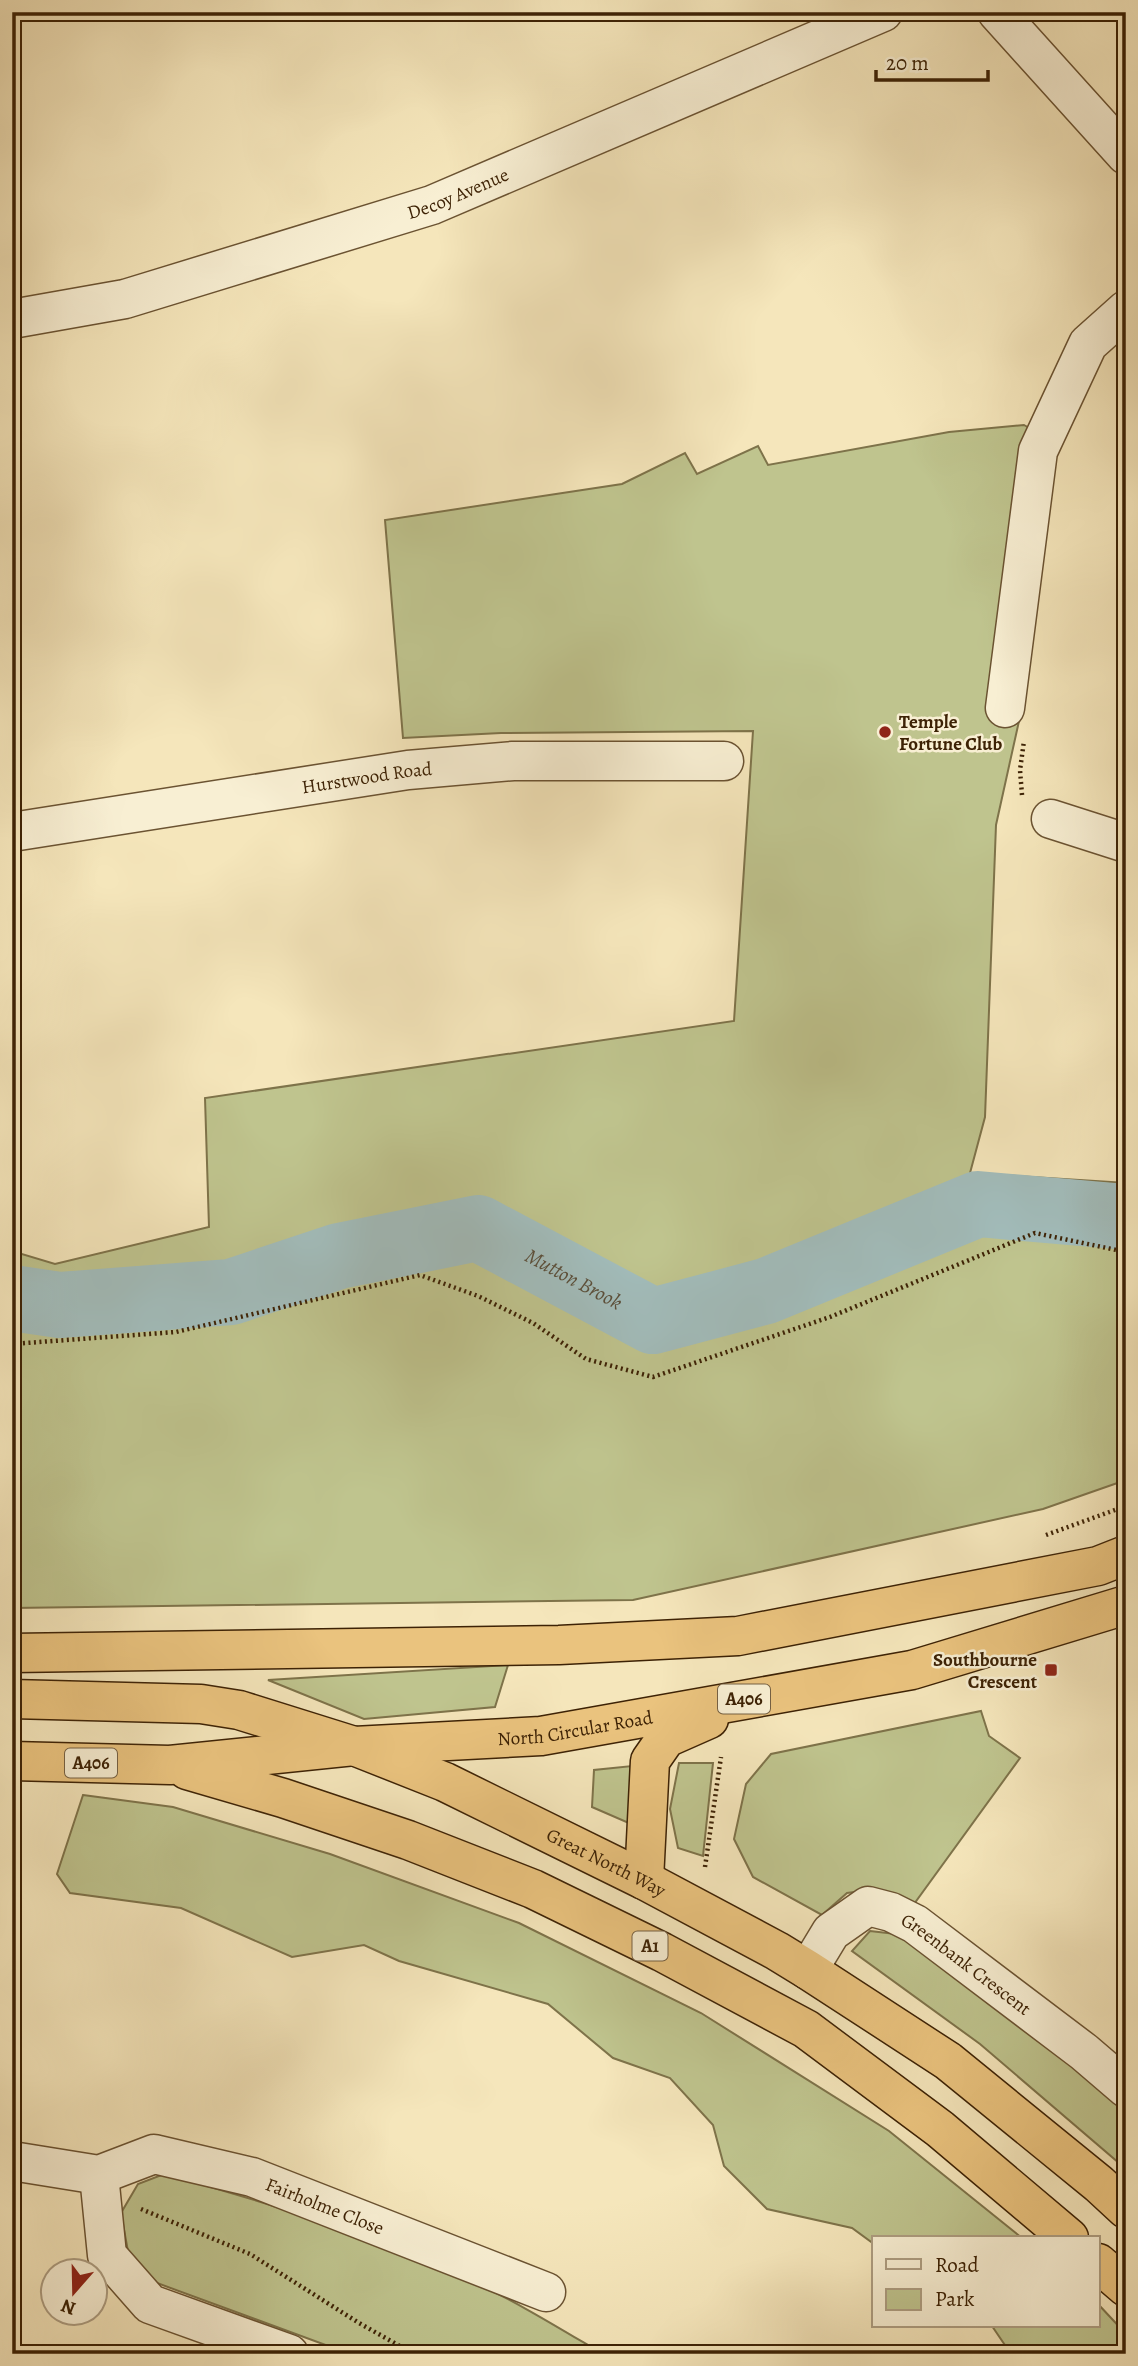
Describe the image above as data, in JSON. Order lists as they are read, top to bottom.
{
  "streets": {
    "highway": [
      "A406",
      "North Circular Road",
      "Great North Way",
      "A1"
    ],
    "street": [
      "Decoy Avenue",
      "Hurstwood Road",
      "Greenbank Crescent",
      "Fairholme Close"
    ]
  },
  "crossings": [
    ["North Circular Road", "Great North Way"],
    ["North Circular Road", "A1"],
    ["Great North Way", "Greenbank Crescent"]
  ],
  "water": ["Mutton Brook"],
  "places": {
    "other": ["Temple Fortune Club"],
    "transit": ["Southbourne Crescent"]
  },
  "legend": ["Road", "Park"],
  "scale_bar": "20 m",
  "north": "bottom"
}
